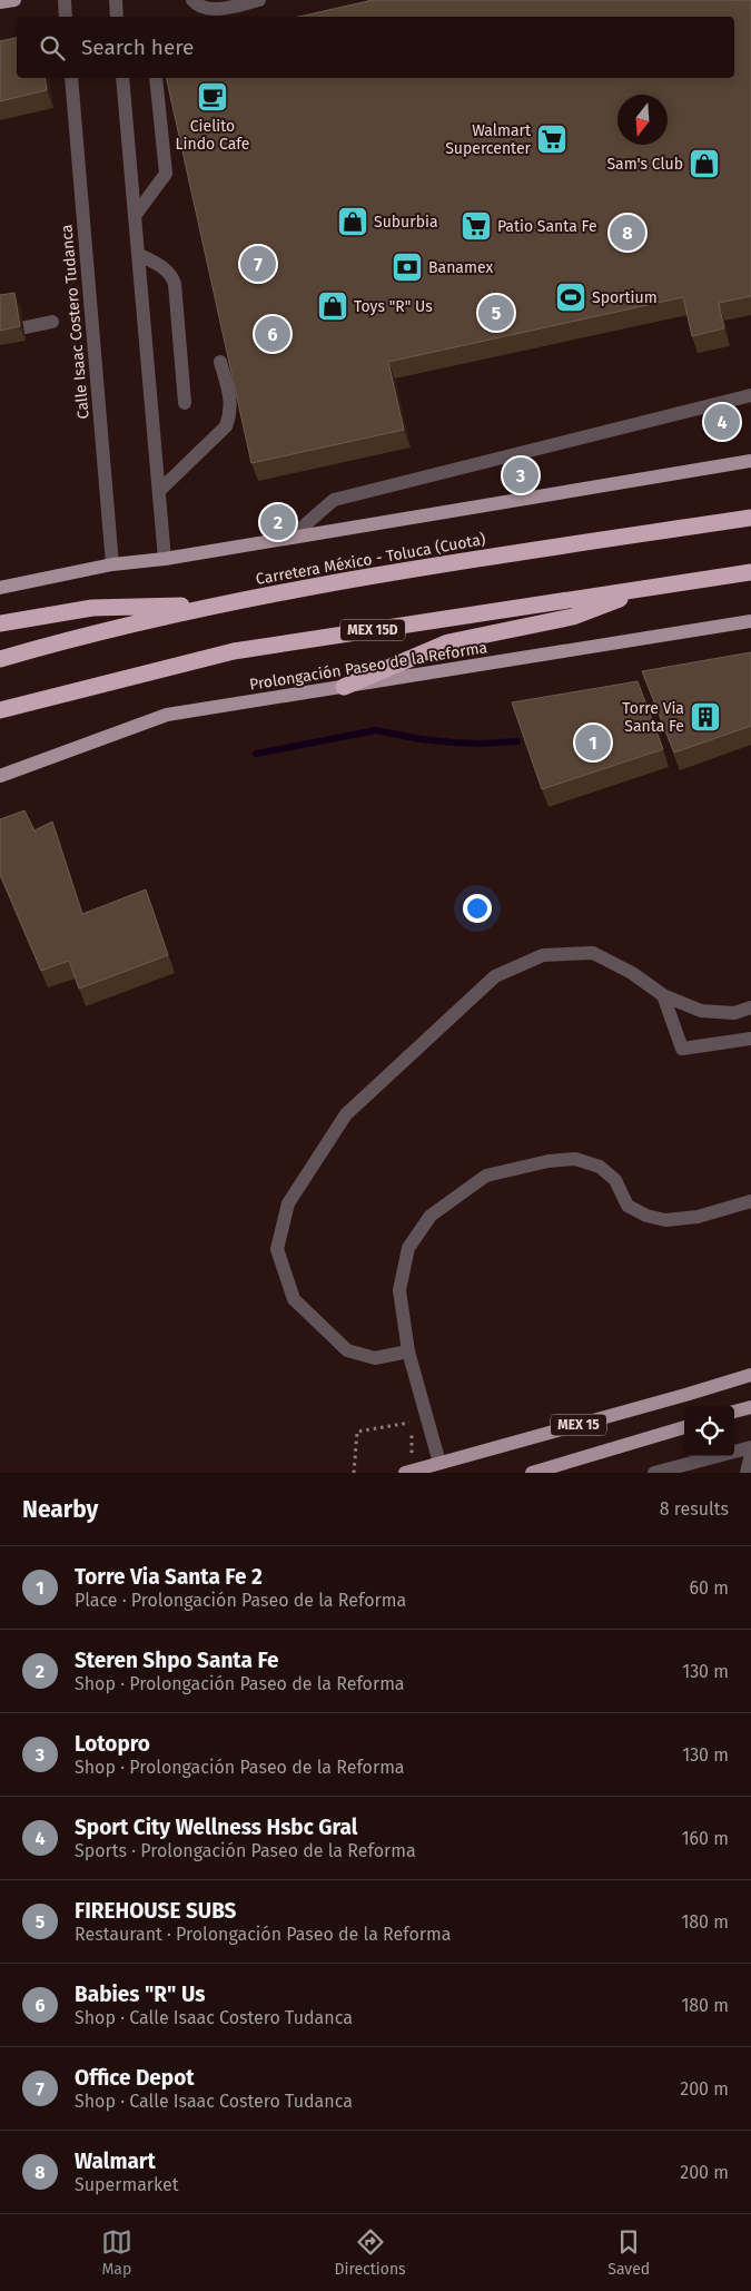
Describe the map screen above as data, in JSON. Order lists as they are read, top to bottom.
{
  "streets": {
    "highway": ["Carretera México - Toluca (Cuota)", "MEX 15D"],
    "main road": ["Prolongación Paseo de la Reforma", "MEX 15"],
    "street": ["Calle Isaac Costero Tudanca"]
  },
  "places": {
    "cafe": ["Cielito Lindo Cafe"],
    "supermarket": ["Walmart Supercenter", "Patio Santa Fe"],
    "shop": ["Sam's Club", "Suburbia", "Toys \"R\" Us"],
    "bank": ["Banamex"],
    "sports": ["Sportium"],
    "building": ["Torre Via Santa Fe"]
  },
  "north": "bottom",
  "page": {
    "search": "Search here",
    "pins": [
      "8",
      "7",
      "5",
      "6",
      "4",
      "3",
      "2",
      "1"
    ],
    "heading": ["Nearby", "8 results"],
    "list": [
      {
        "mark": "1",
        "name": "Torre Via Santa Fe 2",
        "note": "Place · Prolongación Paseo de la Reforma",
        "value": "60 m"
      },
      {
        "mark": "2",
        "name": "Steren Shpo Santa Fe",
        "note": "Shop · Prolongación Paseo de la Reforma",
        "value": "130 m"
      },
      {
        "mark": "3",
        "name": "Lotopro",
        "note": "Shop · Prolongación Paseo de la Reforma",
        "value": "130 m"
      },
      {
        "mark": "4",
        "name": "Sport City Wellness Hsbc Gral",
        "note": "Sports · Prolongación Paseo de la Reforma",
        "value": "160 m"
      },
      {
        "mark": "5",
        "name": "FIREHOUSE SUBS",
        "note": "Restaurant · Prolongación Paseo de la Reforma",
        "value": "180 m"
      },
      {
        "mark": "6",
        "name": "Babies \"R\" Us",
        "note": "Shop · Calle Isaac Costero Tudanca",
        "value": "180 m"
      },
      {
        "mark": "7",
        "name": "Office Depot",
        "note": "Shop · Calle Isaac Costero Tudanca",
        "value": "200 m"
      },
      {
        "mark": "8",
        "name": "Walmart",
        "note": "Supermarket",
        "value": "200 m"
      }
    ],
    "nav": ["Map", "Directions", "Saved"]
  }
}
